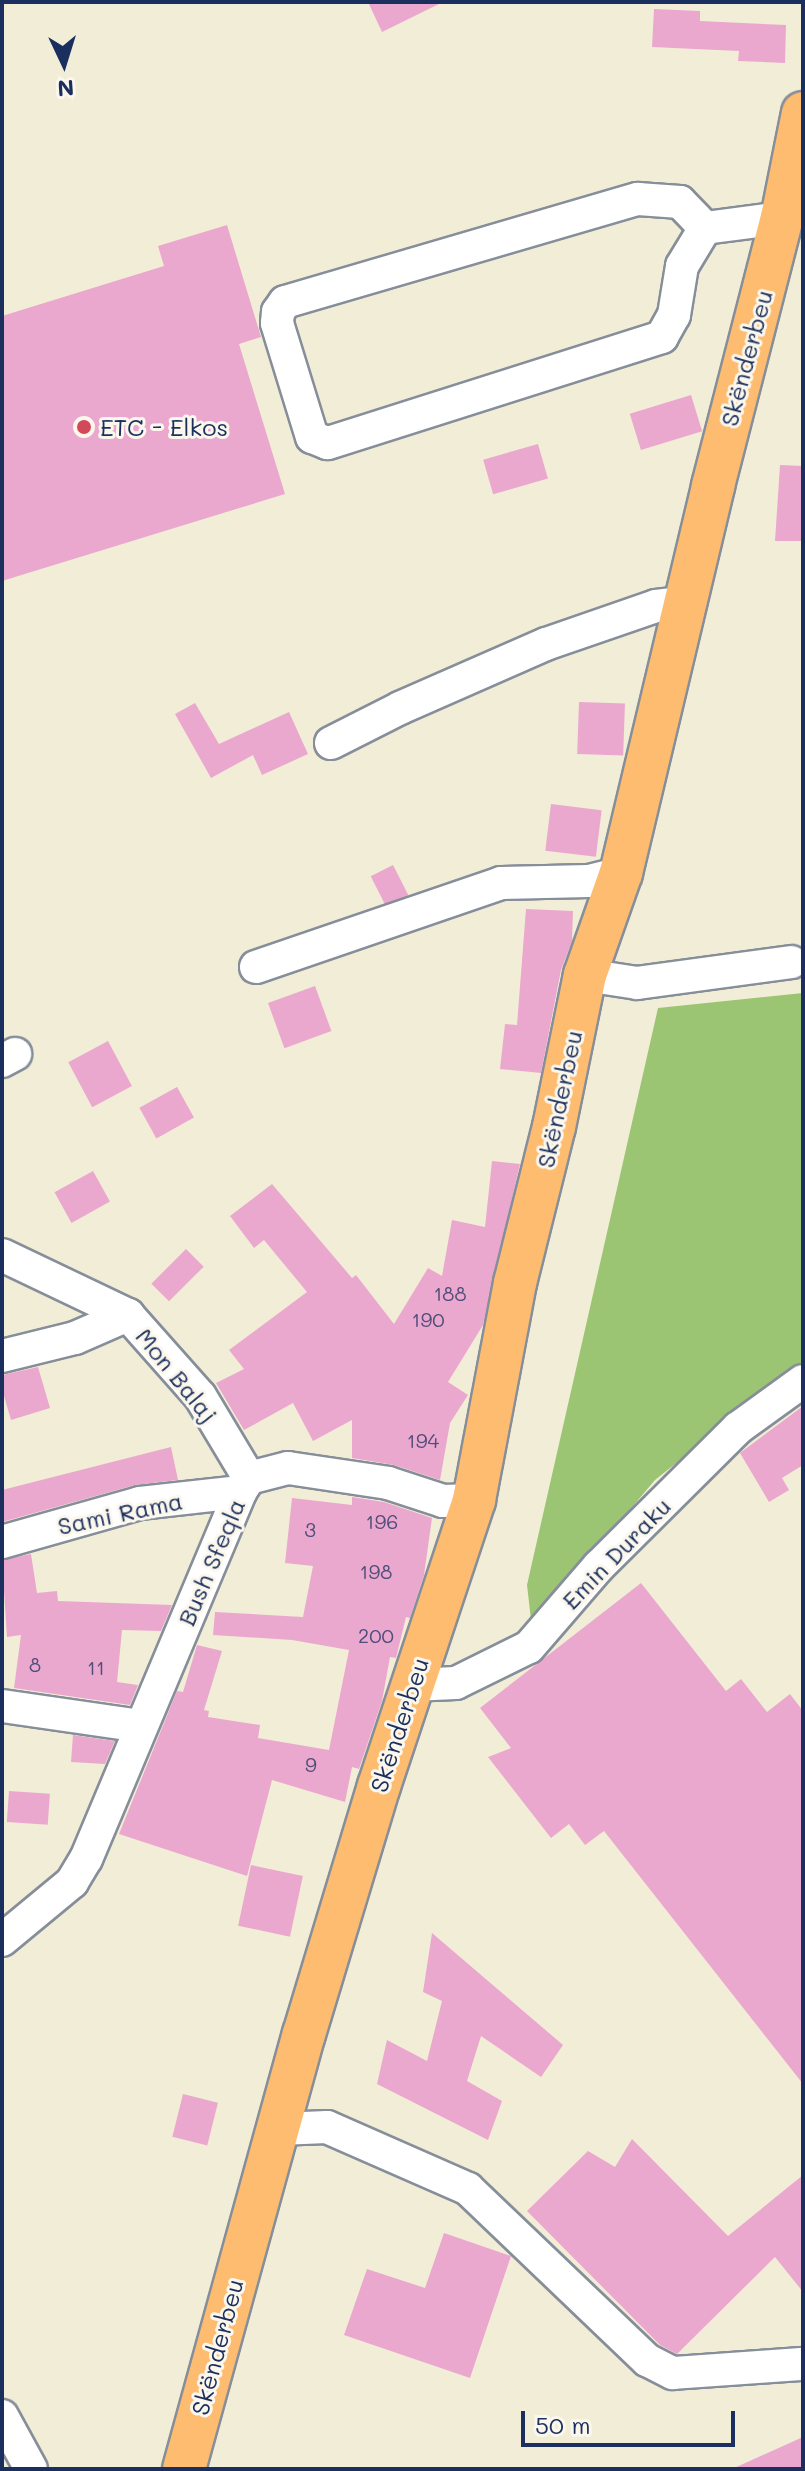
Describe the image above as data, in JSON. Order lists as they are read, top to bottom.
{
  "streets": {
    "main road": ["Skënderbeu"],
    "street": [
      "Mon Balaj",
      "Sami Rama",
      "Emin Duraku",
      "Bush Sfeqla"
    ]
  },
  "crossings": [
    ["Skënderbeu", "Emin Duraku"],
    ["Skënderbeu", "Bush Sfeqla"],
    ["Mon Balaj", "Sami Rama"],
    ["Mon Balaj", "Bush Sfeqla"],
    ["Sami Rama", "Bush Sfeqla"]
  ],
  "places": ["ETC - Elkos"],
  "house_numbers": [
    "188",
    "190",
    "194",
    "196",
    "3",
    "198",
    "200",
    "8",
    "11",
    "9"
  ],
  "scale_bar": "50 m",
  "north": "bottom"
}
